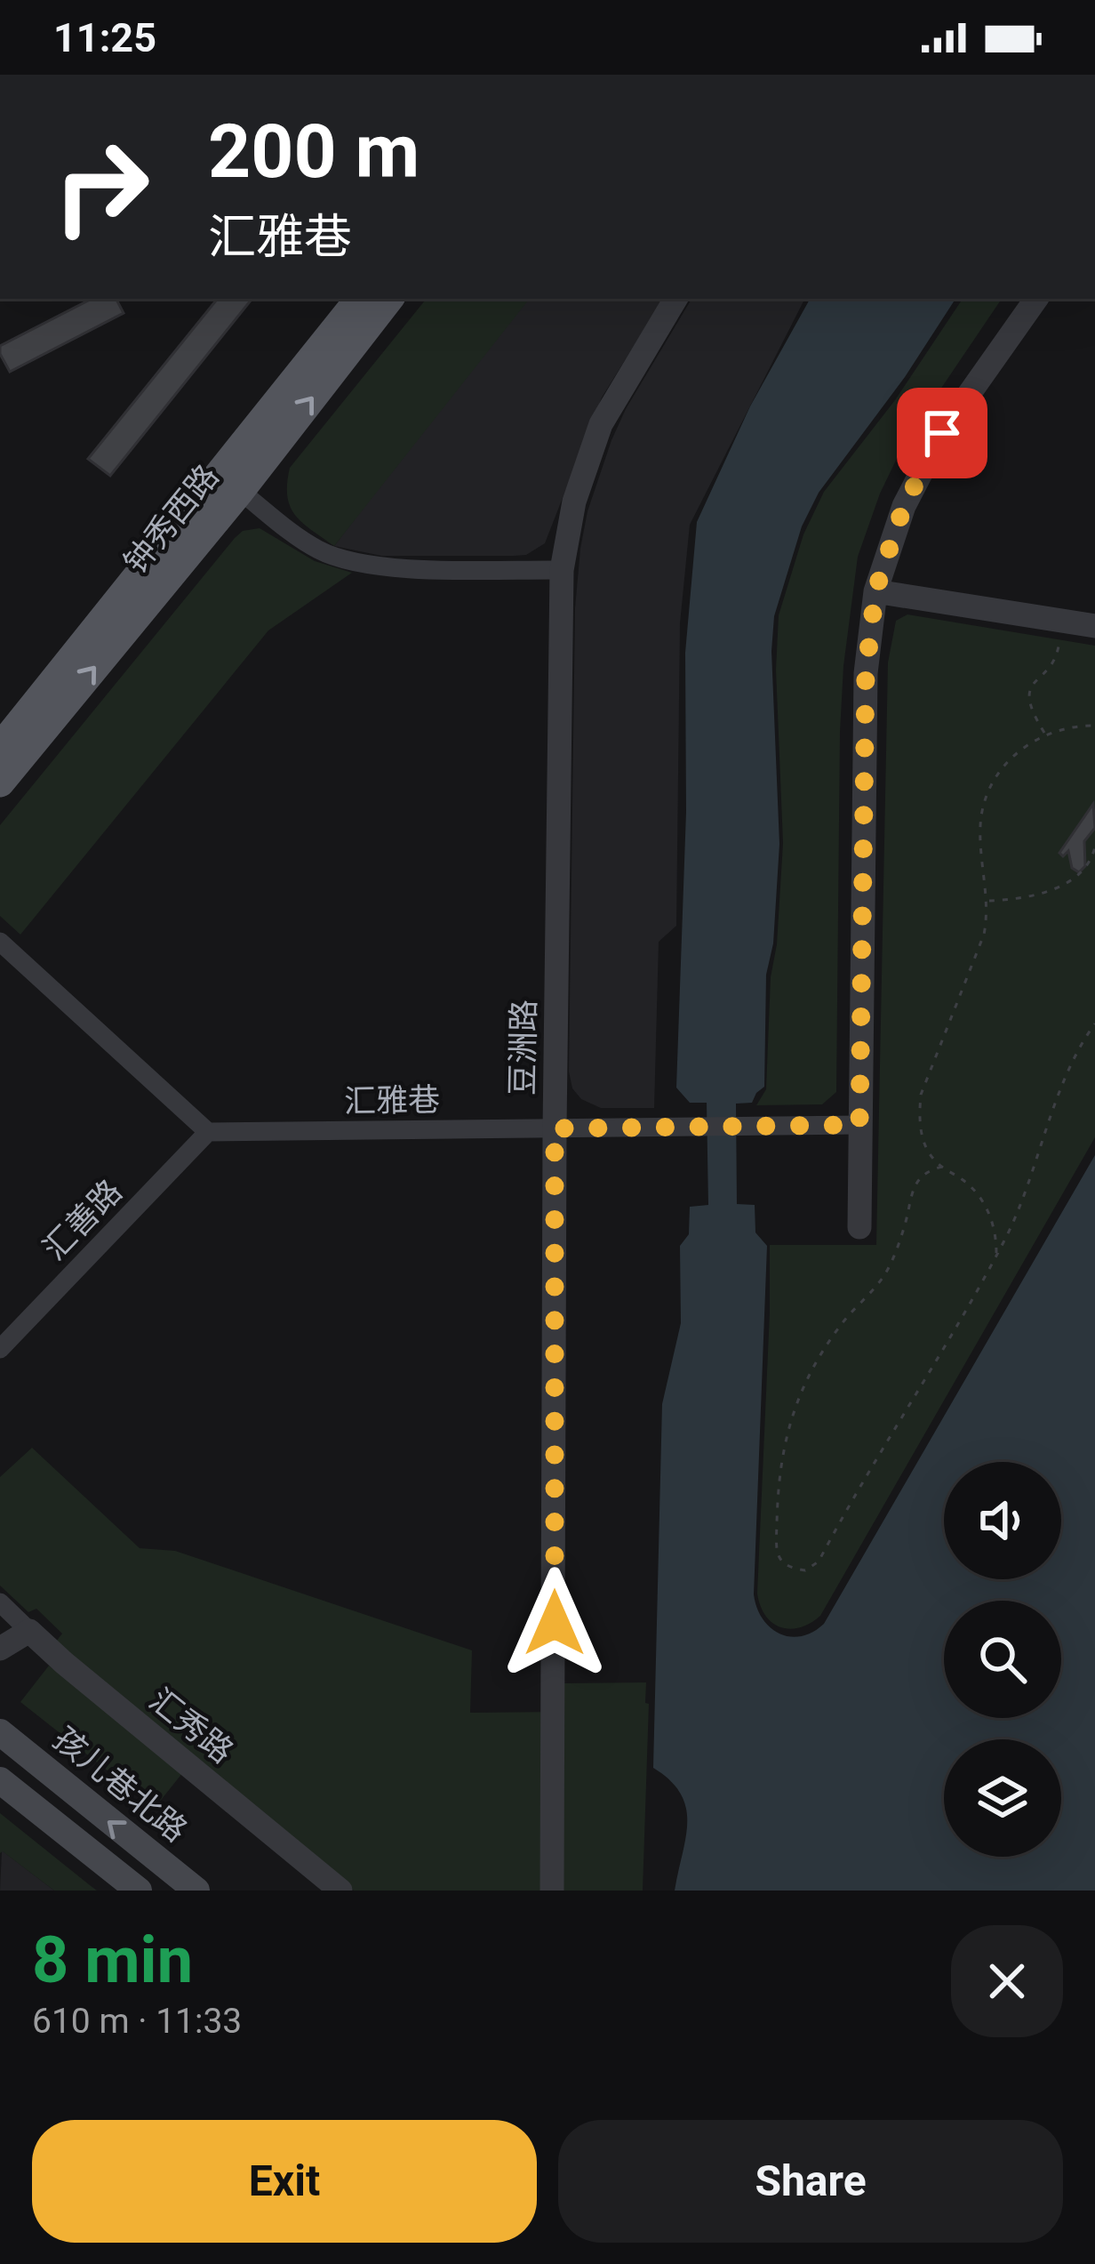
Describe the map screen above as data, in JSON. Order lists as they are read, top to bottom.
{
  "streets": {
    "main road": ["钟秀西路", "孩儿巷北路"],
    "street": [
      "豆洲路",
      "汇雅巷",
      "汇善路",
      "汇秀路"
    ]
  },
  "crossings": [
    ["豆洲路", "汇雅巷"],
    ["汇雅巷", "汇善路"]
  ],
  "page": {
    "status": "11:25",
    "turn": ["200 m", "汇雅巷"],
    "heading": ["8 min", "610 m · 11:33"],
    "buttons": ["Exit", "Share"]
  }
}
